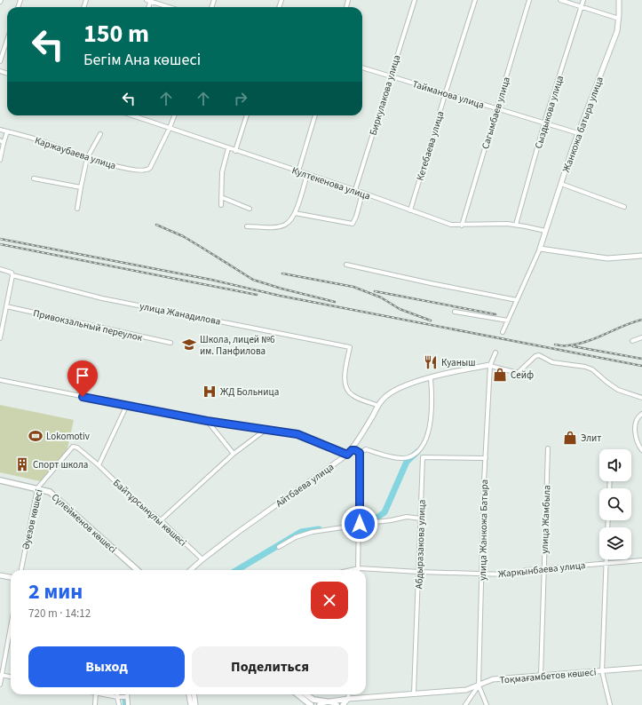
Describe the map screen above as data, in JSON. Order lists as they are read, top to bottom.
{
  "streets": {
    "main road": ["Сүлейменов көшесі"],
    "street": [
      "Тайманова улица",
      "Биркулакова улица",
      "Сыздыкова улица",
      "Сагымбаев улица",
      "Жанкожа батыра улица",
      "Кетебаева улица",
      "Каржаубаева улица",
      "Култекенова улица",
      "улица Жанадилова",
      "Привокзальный переулок",
      "Айтбаева улица",
      "Байтұрсынұлы көшесі",
      "Әуезов көшесі",
      "улица Жамбыла",
      "улица Жанкожа Батыра",
      "Абдыразакова улица",
      "Жаркынбаева улица",
      "Тоқмағамбетов көшесі"
    ]
  },
  "crossings": [
    ["Тайманова улица", "Биркулакова улица"],
    ["Тайманова улица", "Сыздыкова улица"],
    ["Тайманова улица", "Сагымбаев улица"],
    ["Тайманова улица", "Жанкожа батыра улица"],
    ["Тайманова улица", "Кетебаева улица"],
    ["Биркулакова улица", "Култекенова улица"],
    ["Сыздыкова улица", "Култекенова улица"],
    ["Сагымбаев улица", "Култекенова улица"],
    ["Жанкожа батыра улица", "Култекенова улица"],
    ["Кетебаева улица", "Култекенова улица"],
    ["Каржаубаева улица", "Култекенова улица"],
    ["улица Жанадилова", "Айтбаева улица"],
    ["Айтбаева улица", "Байтұрсынұлы көшесі"],
    ["Айтбаева улица", "улица Жанкожа Батыра"],
    ["Байтұрсынұлы көшесі", "Әуезов көшесі"],
    ["Әуезов көшесі", "Сүлейменов көшесі"],
    ["улица Жамбыла", "Жаркынбаева улица"],
    ["улица Жамбыла", "Тоқмағамбетов көшесі"],
    ["улица Жанкожа Батыра", "Абдыразакова улица"],
    ["улица Жанкожа Батыра", "Жаркынбаева улица"],
    ["улица Жанкожа Батыра", "Тоқмағамбетов көшесі"],
    ["Абдыразакова улица", "Жаркынбаева улица"],
    ["Абдыразакова улица", "Тоқмағамбетов көшесі"]
  ],
  "places": {
    "school or university": ["Школа, лицей №6 им. Панфилова"],
    "restaurant": ["Куаныш"],
    "shop": ["Сейф", "Элит"],
    "hospital": ["ЖД Больница"],
    "sports": ["Lokomotiv"],
    "building": ["Спорт школа"]
  },
  "page": {
    "turn": ["150 m", "Бегім Ана көшесі"],
    "heading": ["2 мин", "720 m · 14:12"],
    "buttons": ["Выход", "Поделиться"]
  }
}
